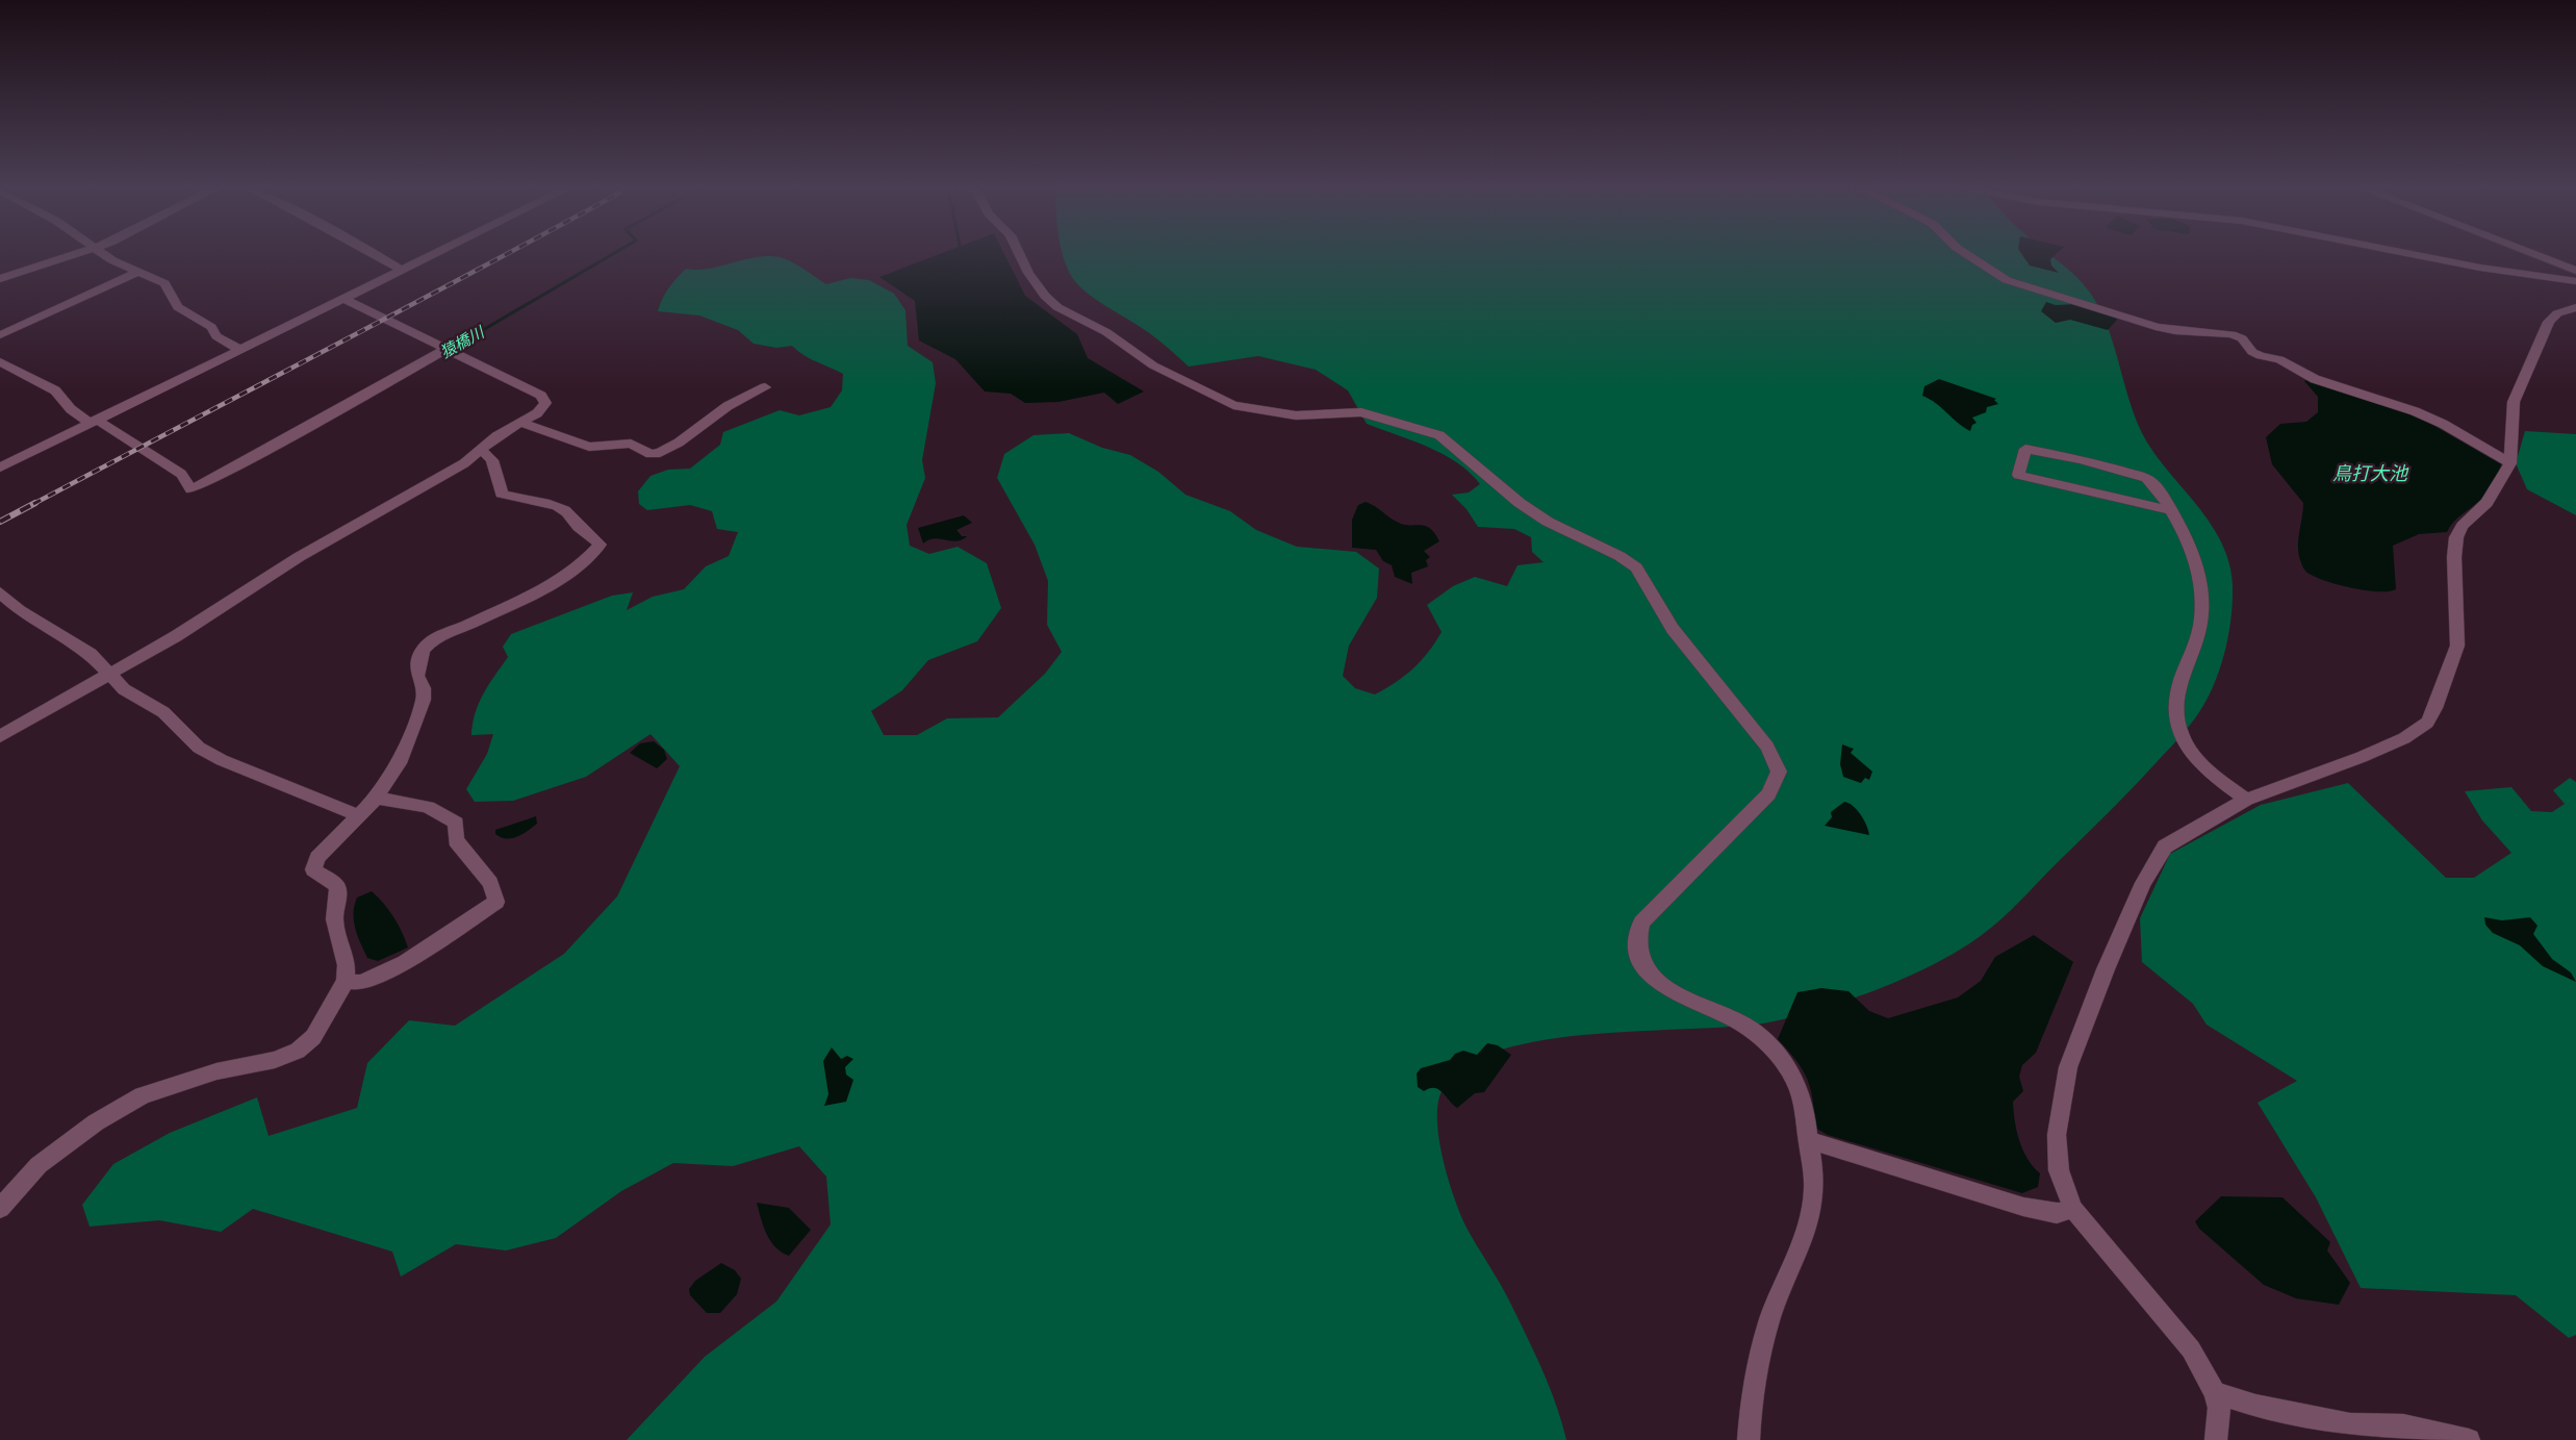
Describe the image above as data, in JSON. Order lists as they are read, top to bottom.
{
  "water": ["猿橋川", "鳥打大池"]
}
